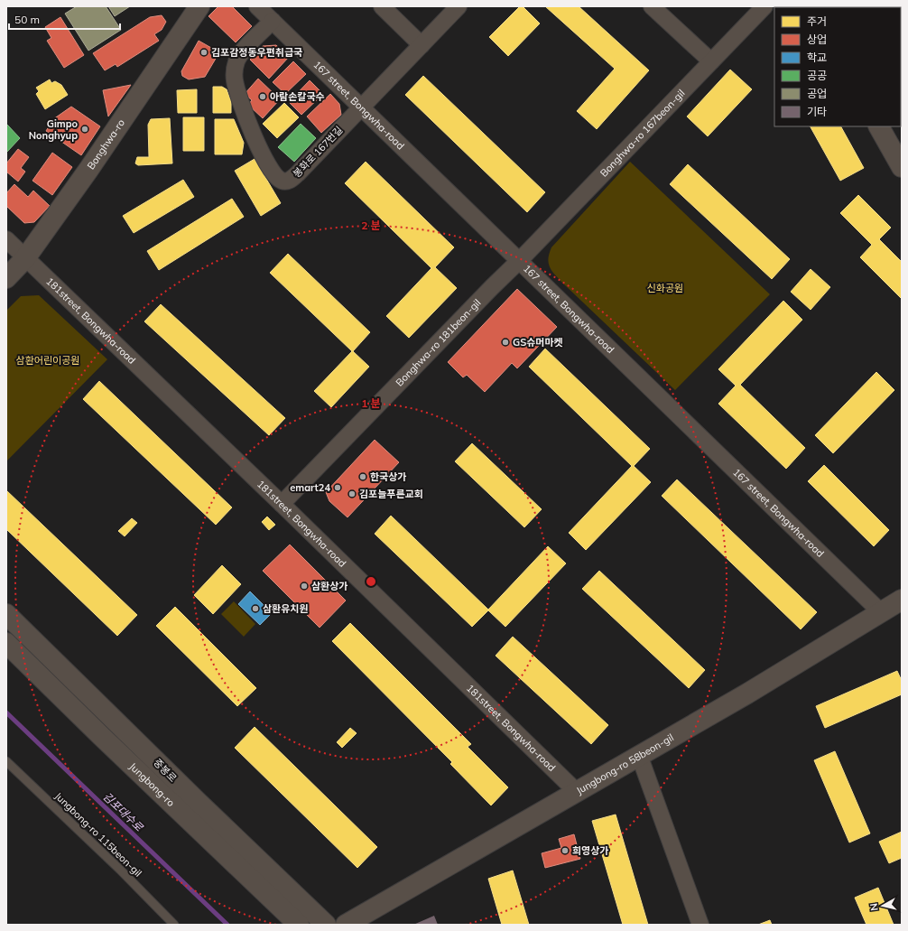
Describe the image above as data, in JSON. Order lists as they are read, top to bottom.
{
  "streets": {
    "street": [
      "167 street, Bongwha-road",
      "Bonghwa-ro 167beon-gil",
      "Bonghwa-ro",
      "봉화로 167번길",
      "181street, Bongwha-road",
      "Bonghwa-ro 181beon-gil",
      "Jungbong-ro 58beon-gil",
      "중봉로",
      "Jungbong-ro"
    ],
    "lane": ["Jungbong-ro 115beon-gil"]
  },
  "crossings": [
    ["167 street, Bongwha-road", "Bonghwa-ro 167beon-gil"],
    ["167 street, Bongwha-road", "봉화로 167번길"],
    ["167 street, Bongwha-road", "Bonghwa-ro 181beon-gil"],
    ["167 street, Bongwha-road", "Jungbong-ro 58beon-gil"],
    ["Bonghwa-ro 167beon-gil", "Bonghwa-ro 181beon-gil"],
    ["Bonghwa-ro", "181street, Bongwha-road"],
    ["181street, Bongwha-road", "Bonghwa-ro 181beon-gil"],
    ["181street, Bongwha-road", "Jungbong-ro 58beon-gil"]
  ],
  "water": ["김포대수로"],
  "parks": ["신화공원", "삼환어린이공원"],
  "places": [
    "김포감정동우편취급국",
    "아람손칼국수",
    "Gimpo Nonghyup",
    "GS슈머마켓",
    "한국상가",
    "emart24",
    "김포늘푸른교회",
    "삼환상가",
    "삼환유치원",
    "희영상가"
  ],
  "legend": [
    "주거",
    "상업",
    "학교",
    "공공",
    "공업",
    "기타"
  ],
  "scale_bar": "50 m",
  "north": "left",
  "rings": ["2 분", "1 분"]
}
